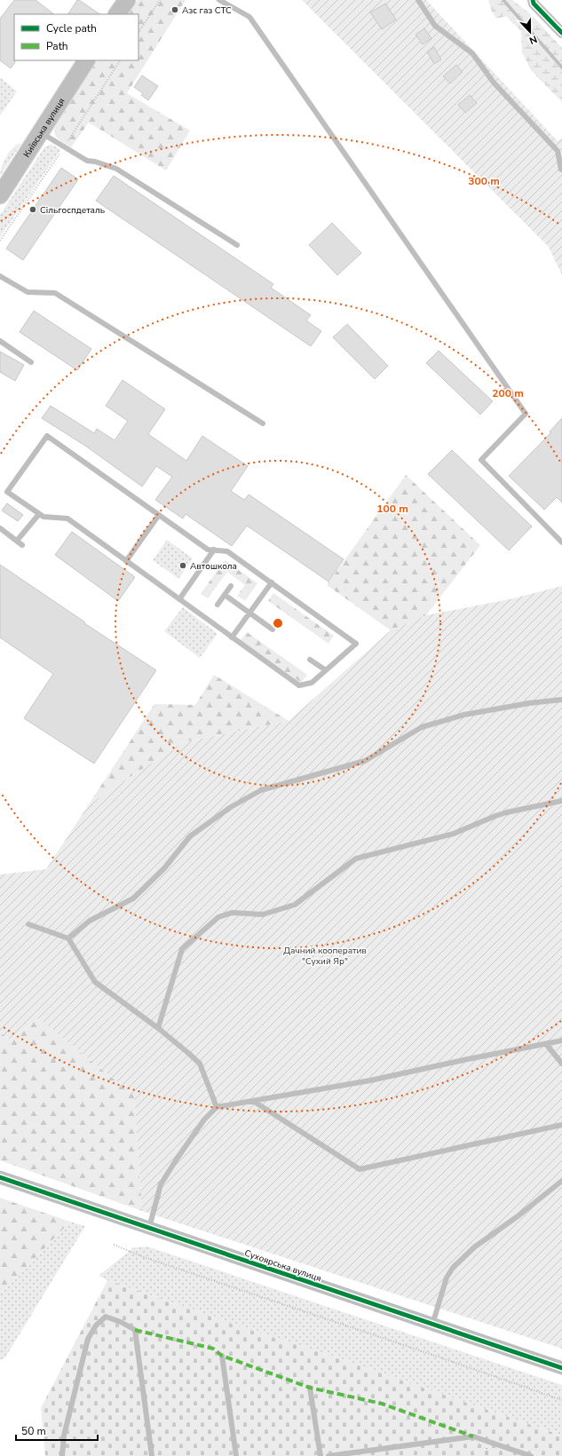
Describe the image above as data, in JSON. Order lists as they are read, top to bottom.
{
  "streets": {
    "main road": ["Київська вулиця"],
    "street": ["Сухоярська вулиця"]
  },
  "parks": ["Дачний кооператив \"Сухий Яр\""],
  "places": ["Азс газ СТС", "Сільгоспдеталь", "Автошкола"],
  "legend": ["Cycle path", "Path"],
  "scale_bar": "50 m",
  "north": "bottom",
  "rings": ["300 m", "200 m", "100 m"]
}
